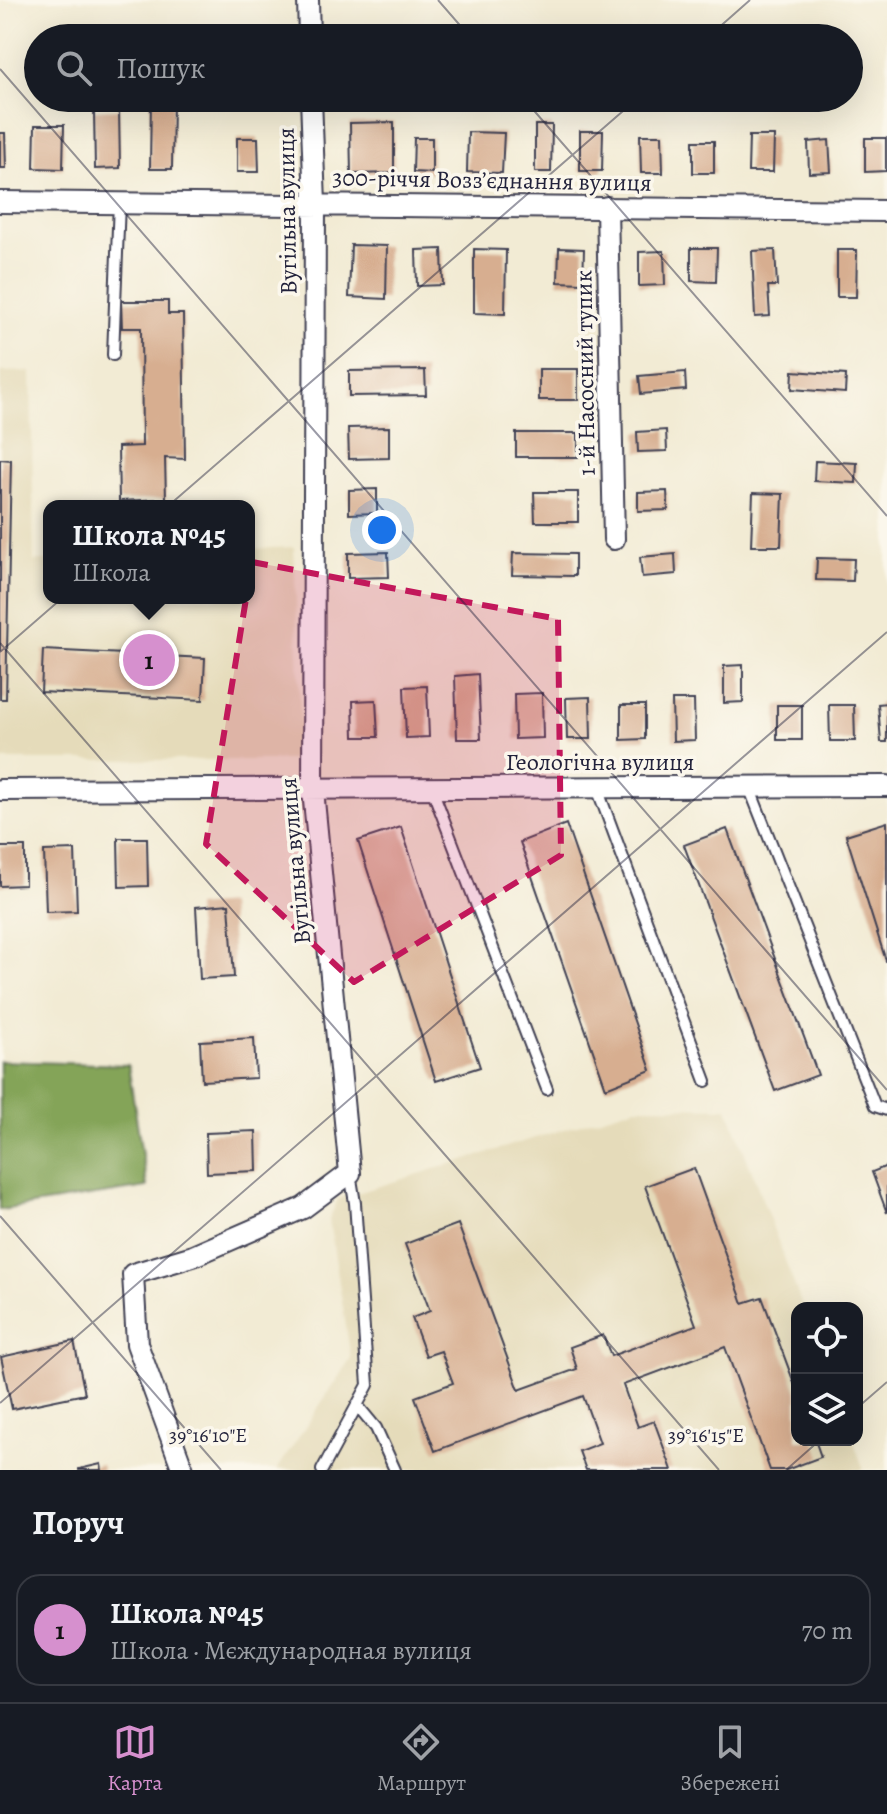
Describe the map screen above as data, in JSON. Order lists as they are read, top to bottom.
{
  "streets": {
    "street": [
      "300-річчя Возз’єднання вулиця",
      "Вугільна вулиця",
      "1-й Насосний тупик",
      "Геологічна вулиця"
    ]
  },
  "crossings": [
    ["300-річчя Возз’єднання вулиця", "Вугільна вулиця"],
    ["300-річчя Возз’єднання вулиця", "1-й Насосний тупик"],
    ["Вугільна вулиця", "Геологічна вулиця"]
  ],
  "page": {
    "search": "Пошук",
    "popup": ["Школа №45", "Школа"],
    "pins": "1",
    "heading": "Поруч",
    "list": [
      {
        "mark": "1",
        "name": "Школа №45",
        "note": "Школа · Мєждународная вулиця",
        "value": "70 m"
      }
    ],
    "nav": ["Карта", "Маршрут", "Збережені"]
  },
  "coordinates": ["39°16'10\"E", "39°16'15\"E"]
}
